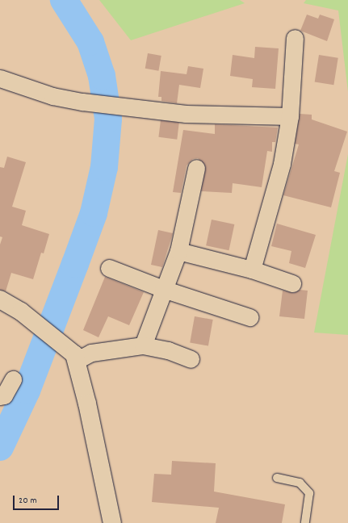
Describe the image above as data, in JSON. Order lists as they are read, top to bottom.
{
  "scale_bar": "20 m"
}
